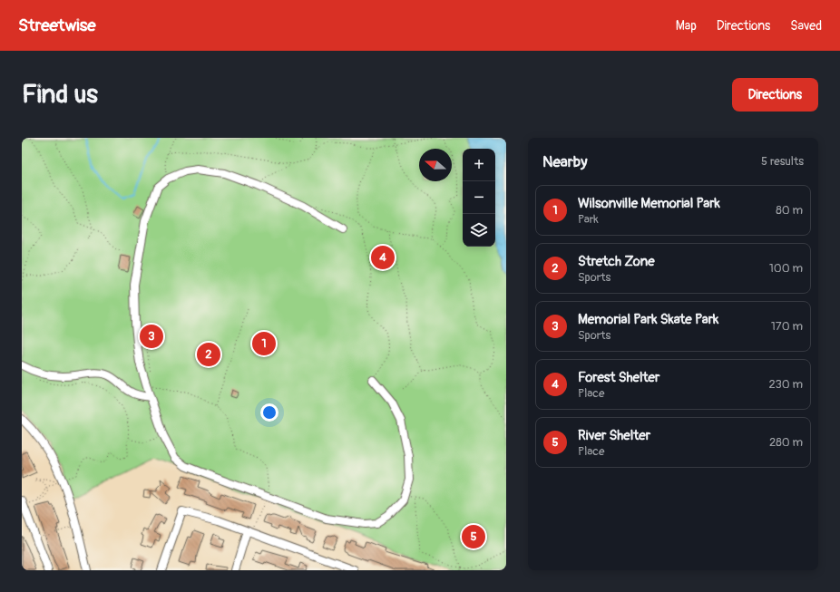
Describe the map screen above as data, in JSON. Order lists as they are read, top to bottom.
{
  "north": "left",
  "page": {
    "header": "Streetwise",
    "nav": ["Map", "Directions", "Saved"],
    "buttons": "Directions",
    "title": "Find us",
    "heading": ["Nearby", "5 results"],
    "map_buttons": ["+", "−"],
    "list": [
      {
        "mark": "1",
        "name": "Wilsonville Memorial Park",
        "note": "Park",
        "value": "80 m"
      },
      {
        "mark": "2",
        "name": "Stretch Zone",
        "note": "Sports",
        "value": "100 m"
      },
      {
        "mark": "3",
        "name": "Memorial Park Skate Park",
        "note": "Sports",
        "value": "170 m"
      },
      {
        "mark": "4",
        "name": "Forest Shelter",
        "note": "Place",
        "value": "230 m"
      },
      {
        "mark": "5",
        "name": "River Shelter",
        "note": "Place",
        "value": "280 m"
      }
    ],
    "pins": [
      "4",
      "3",
      "1",
      "2",
      "5"
    ]
  }
}
